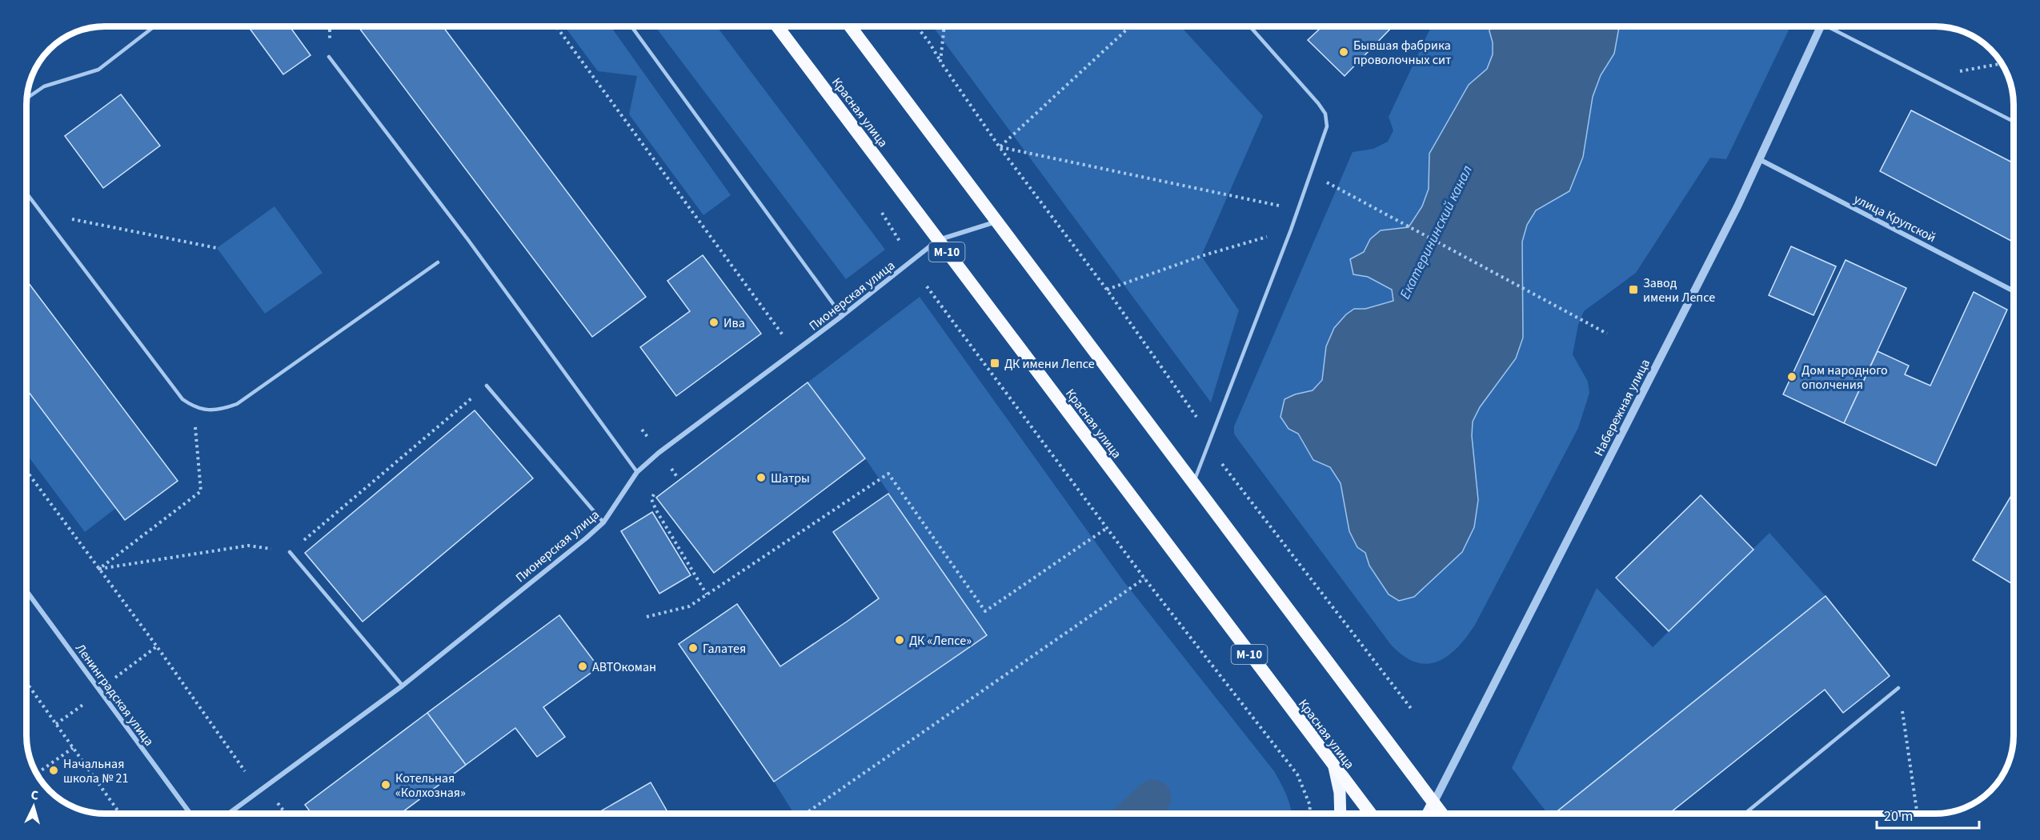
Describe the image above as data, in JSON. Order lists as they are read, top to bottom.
{
  "streets": {
    "highway": ["Красная улица", "М-10"],
    "street": [
      "улица Крупской",
      "Пионерская улица",
      "Набережная улица",
      "Ленинградская улица"
    ]
  },
  "crossings": [
    ["Красная улица", "Пионерская улица"],
    ["улица Крупской", "Набережная улица"]
  ],
  "water": ["Екатерининский канал"],
  "places": {
    "other": [
      "Бывшая фабрика проволочных сит",
      "Ива",
      "Дом народного ополчения",
      "Шатры",
      "ДК «Лепсе»",
      "Галатея",
      "АВТОкоман",
      "Начальная школа № 21",
      "Котельная «Колхозная»"
    ],
    "transit": ["Завод имени Лепсе", "ДК имени Лепсе"]
  },
  "scale_bar": "20 m",
  "north": "top"
}
